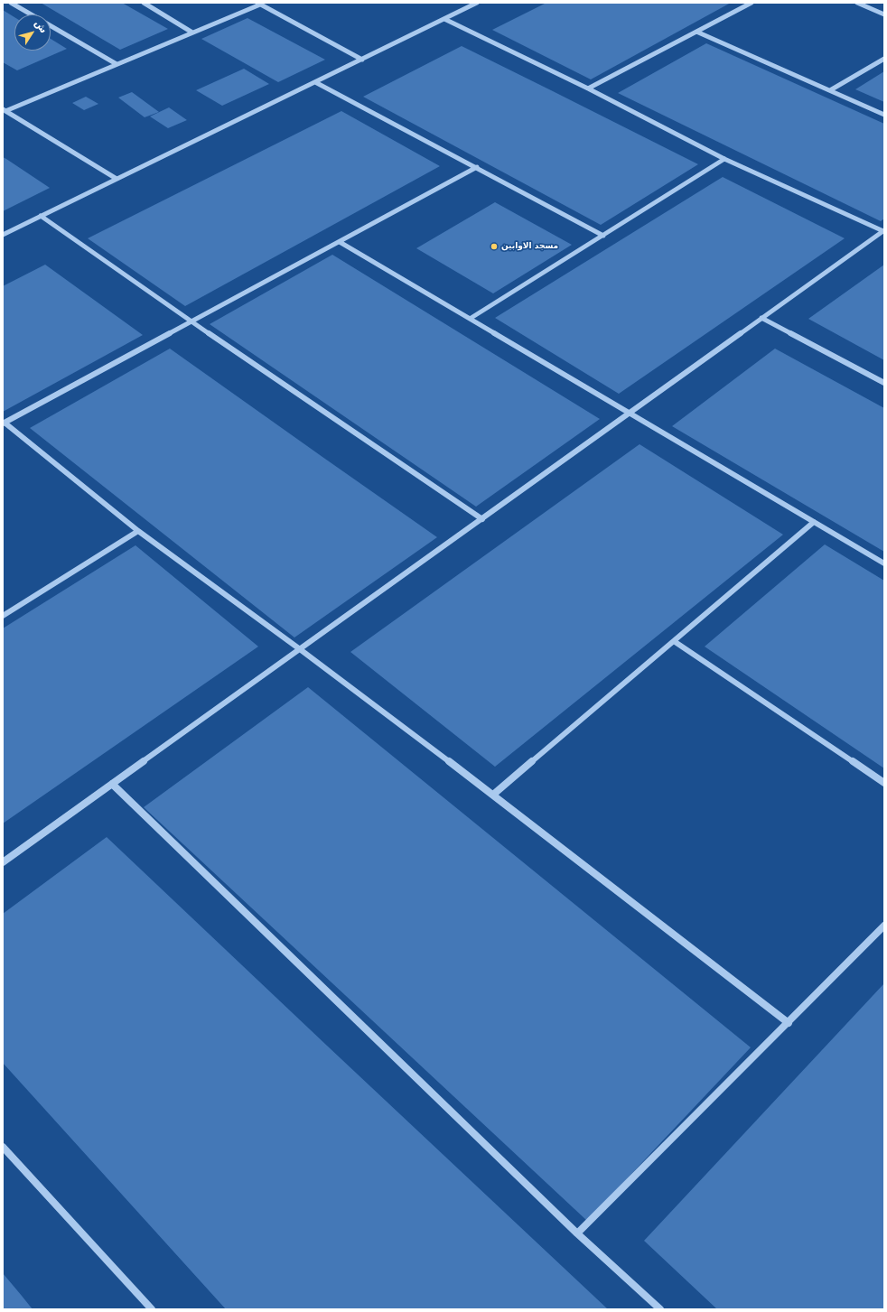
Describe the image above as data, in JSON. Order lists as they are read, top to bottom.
{
  "places": ["مسجد الاوابين"],
  "north": "top right"
}
